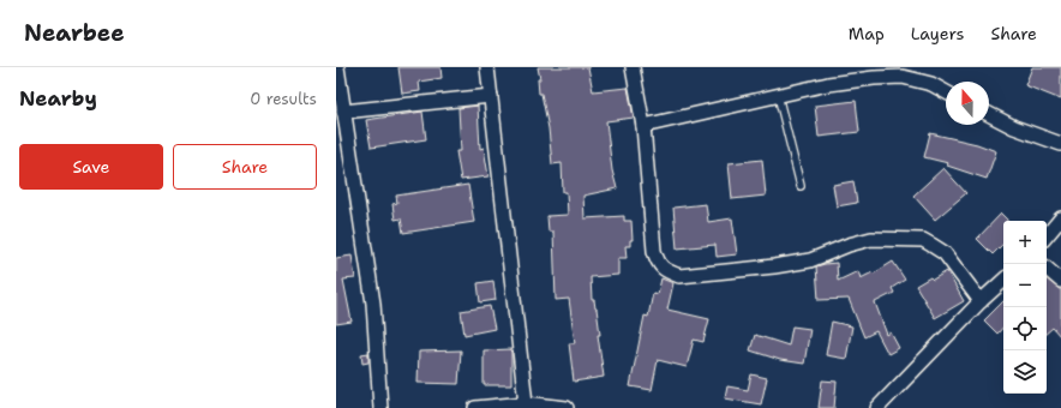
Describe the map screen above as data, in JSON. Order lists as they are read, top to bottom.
{
  "north": "top",
  "page": {
    "header": "Nearbee",
    "nav": ["Map", "Layers", "Share"],
    "heading": ["Nearby", "0 results"],
    "buttons": ["Save", "Share"],
    "map_buttons": ["+", "−"]
  }
}
